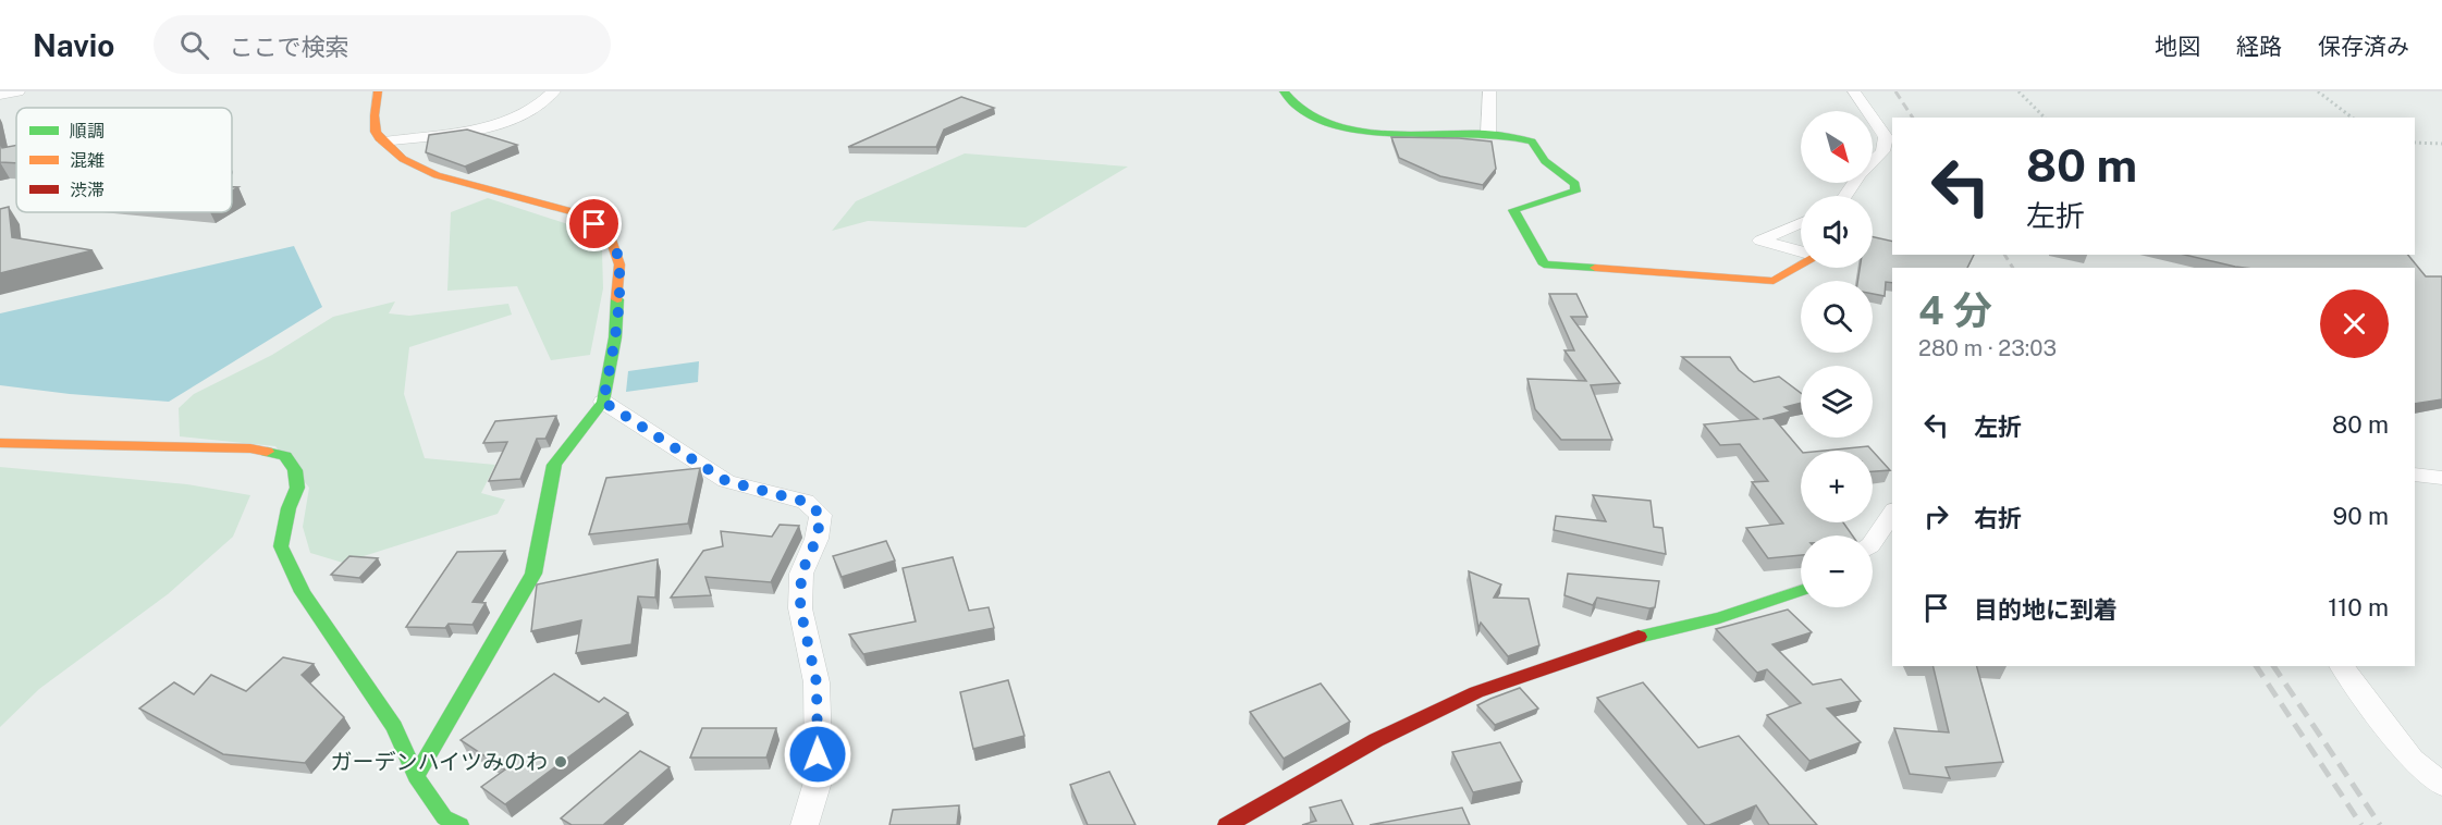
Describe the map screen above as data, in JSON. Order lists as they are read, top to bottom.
{
  "places": ["ガーデンハイツみのわ"],
  "legend": ["順調", "混雑", "渋滞"],
  "north": "bottom right",
  "page": {
    "header": "Navio",
    "search": "ここで検索",
    "nav": ["地図", "経路", "保存済み"],
    "map_buttons": ["+", "−"],
    "turn": ["80 m", "左折"],
    "heading": ["4 分", "280 m · 23:03"],
    "list": [
      {
        "name": "左折",
        "value": "80 m"
      },
      {
        "name": "右折",
        "value": "90 m"
      },
      {
        "name": "目的地に到着",
        "value": "110 m"
      }
    ]
  }
}
